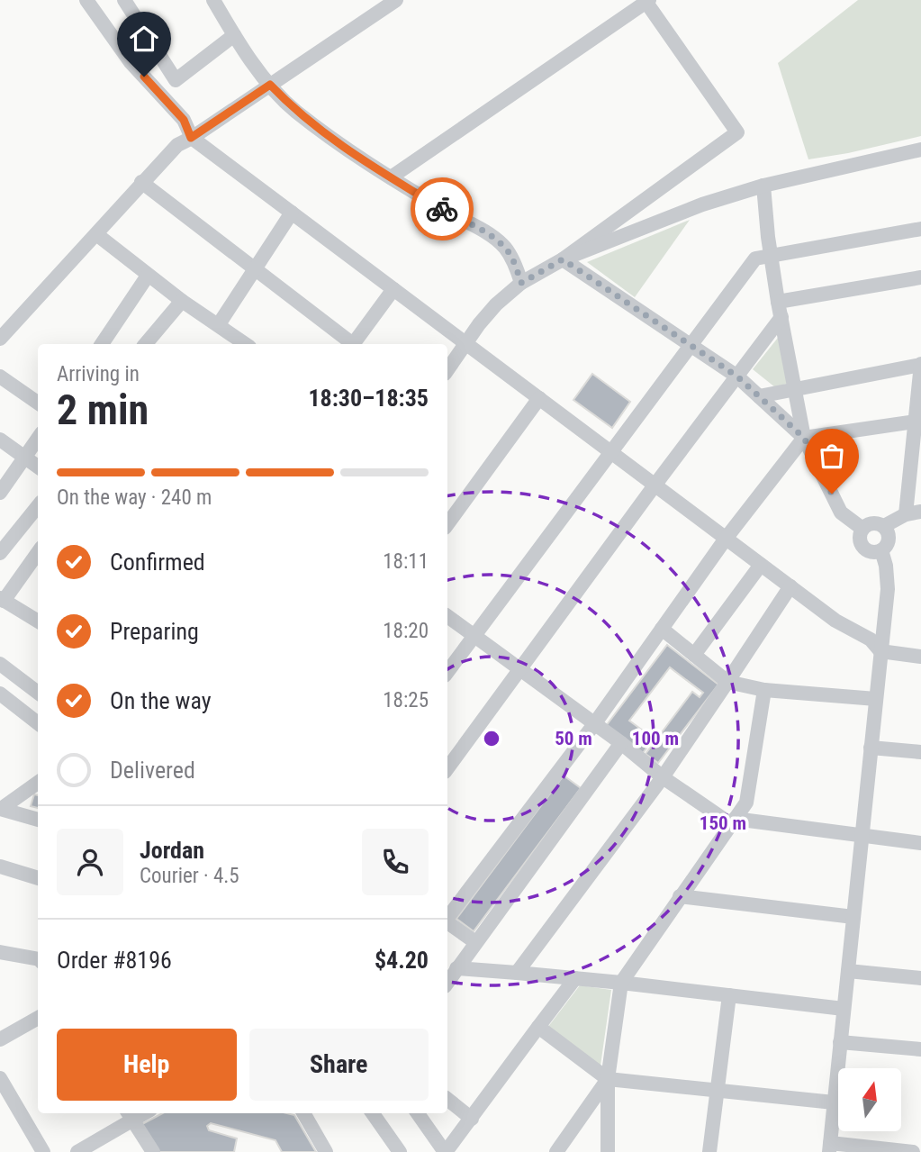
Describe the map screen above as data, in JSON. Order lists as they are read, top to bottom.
{
  "north": "top",
  "page": {
    "heading": ["2 min", "Arriving in", "18:30–18:35"],
    "panel": [
      "Jordan",
      "Courier · 4.5",
      "Order #8196",
      "$4.20"
    ],
    "bar": "On the way · 240 m",
    "list": [
      ["Confirmed", "18:11"],
      ["Preparing", "18:20"],
      ["On the way", "18:25"],
      "Delivered"
    ],
    "buttons": ["Help", "Share"]
  },
  "rings": ["50 m", "100 m", "150 m"]
}
